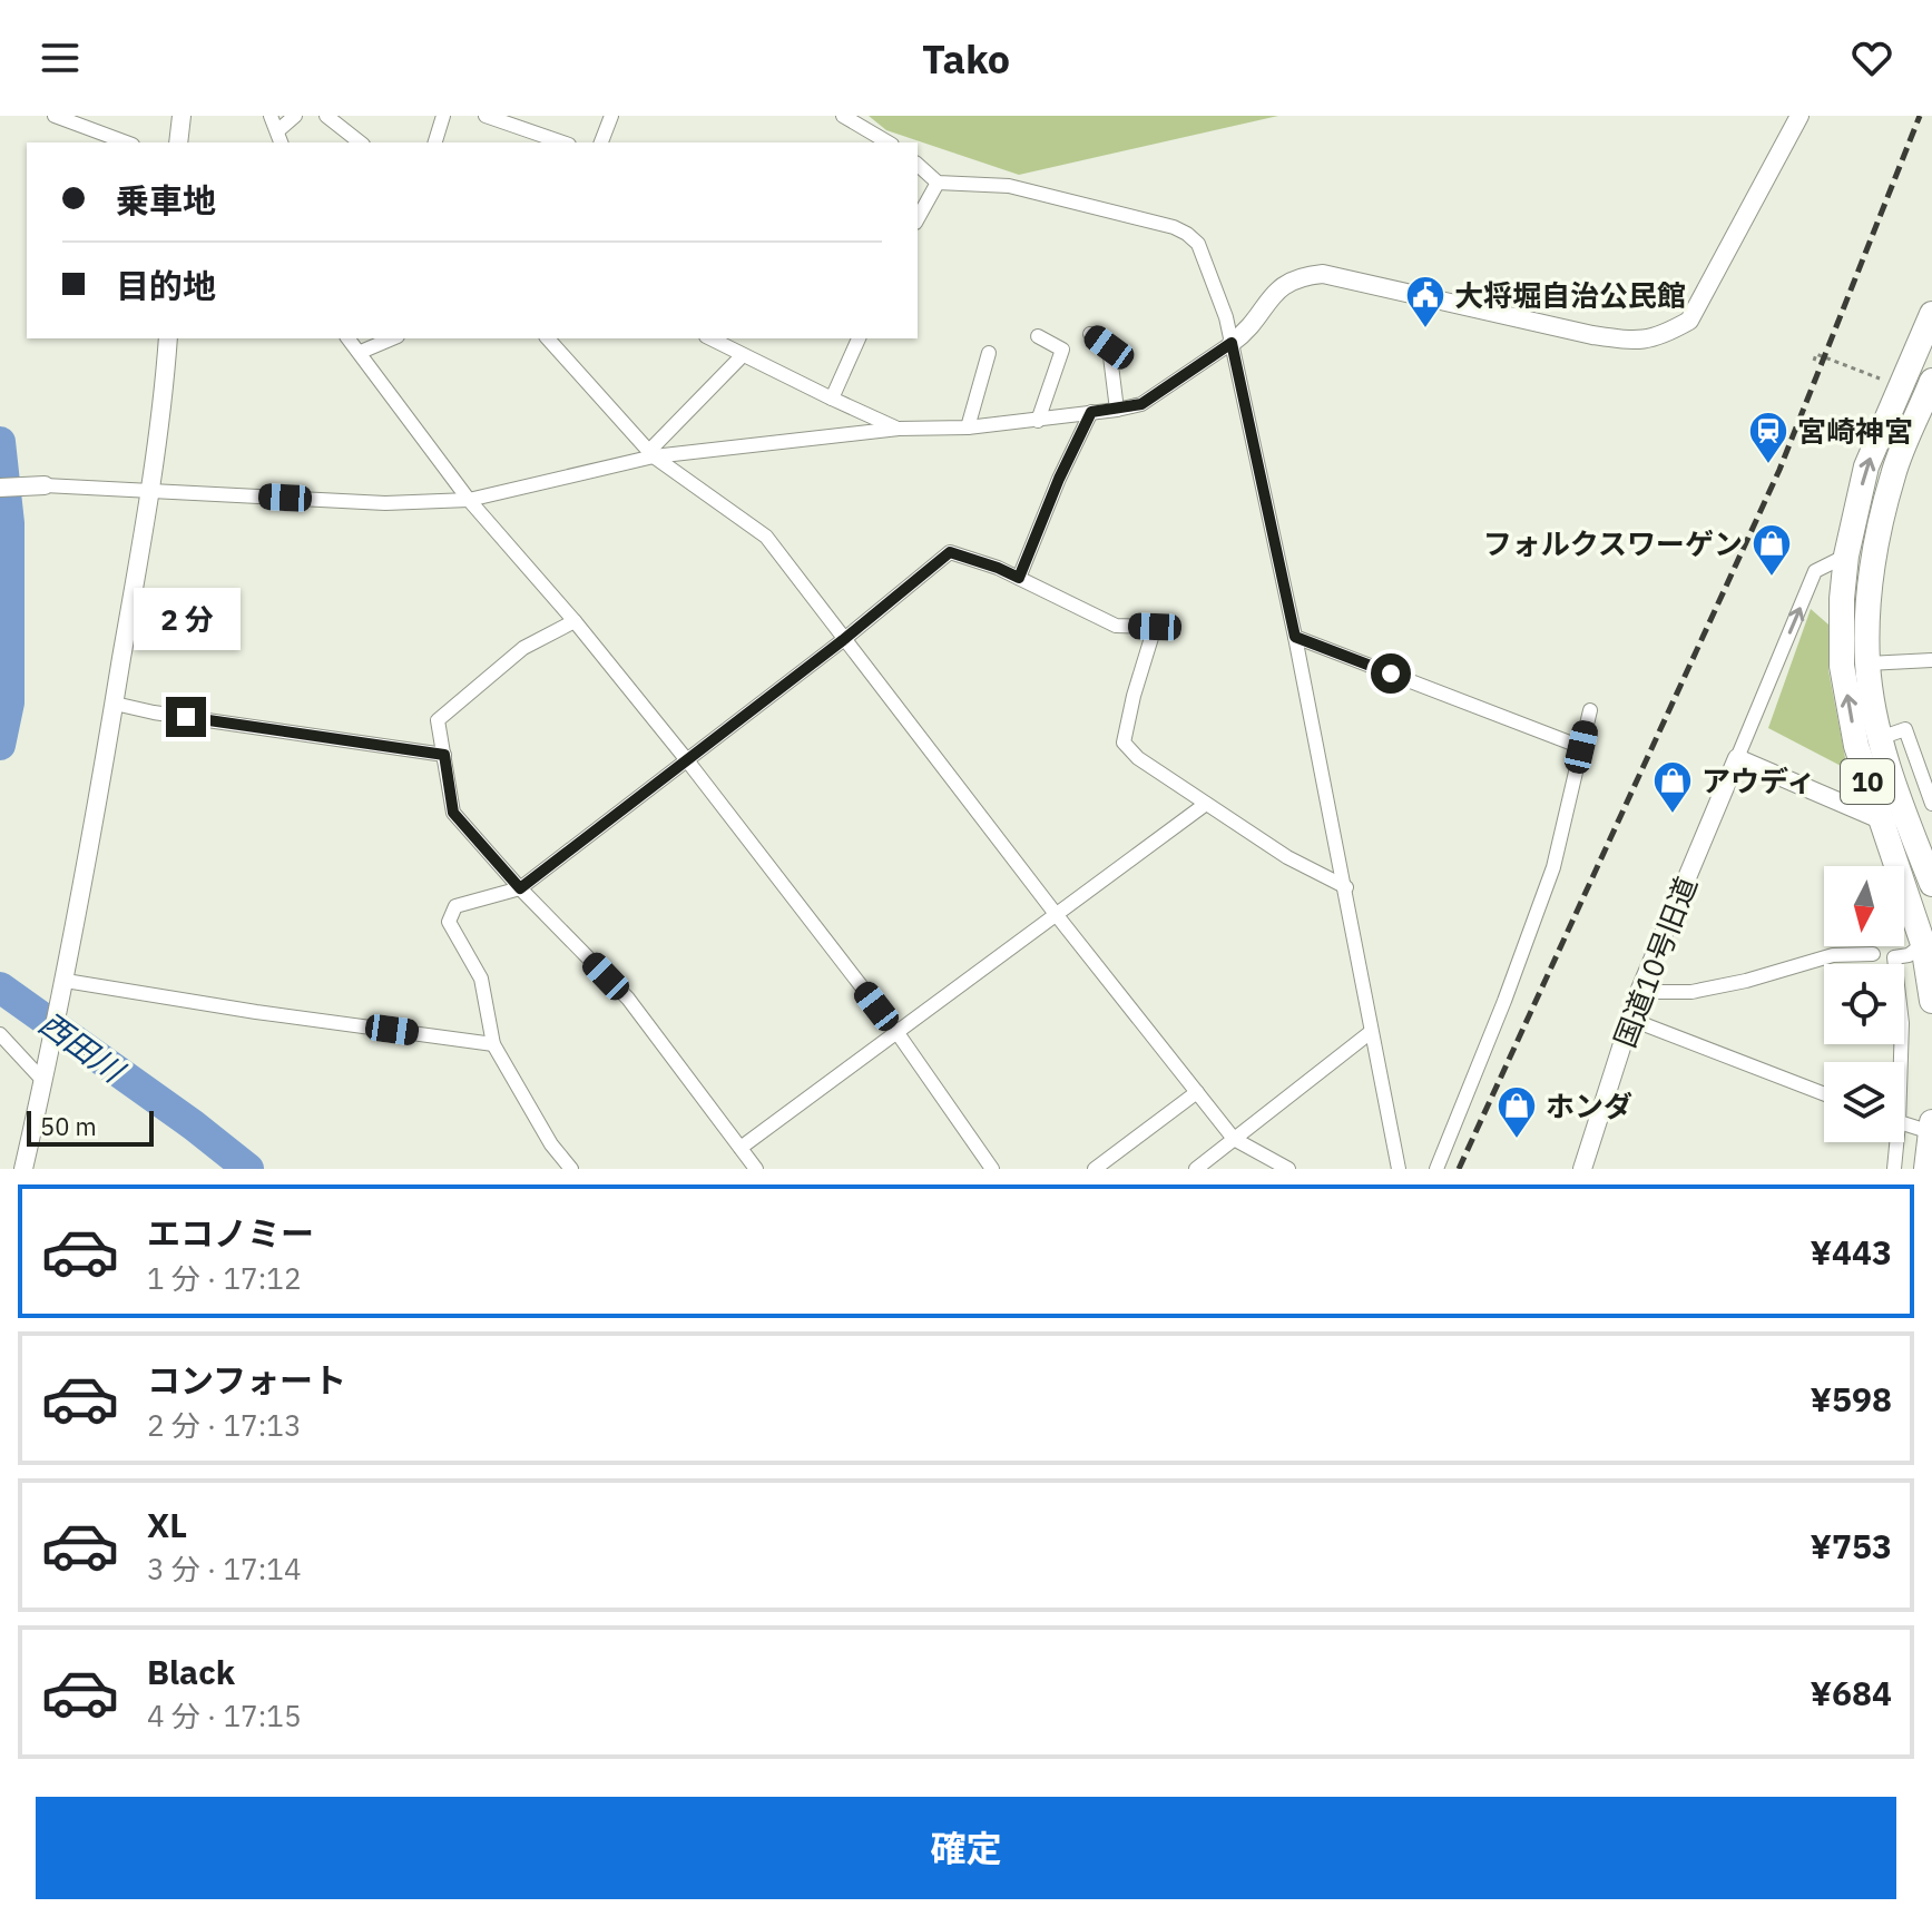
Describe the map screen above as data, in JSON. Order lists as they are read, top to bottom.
{
  "streets": {
    "highway": ["10"],
    "street": ["国道10号旧道"]
  },
  "water": ["西田川"],
  "places": {
    "public building": ["大将堀自治公民館"],
    "station": ["宮崎神宮"],
    "shop": ["フォルクスワーゲン", "アウディ", "ホンダ"]
  },
  "scale_bar": "50 m",
  "north": "bottom",
  "page": {
    "header": "Tako",
    "banner": ["乗車地", "目的地"],
    "bubble": "2 分",
    "scale": "50 m",
    "list": [
      {
        "name": "エコノミー",
        "note": "1 分 · 17:12",
        "value": "¥443"
      },
      {
        "name": "コンフォート",
        "note": "2 分 · 17:13",
        "value": "¥598"
      },
      {
        "name": "XL",
        "note": "3 分 · 17:14",
        "value": "¥753"
      },
      {
        "name": "Black",
        "note": "4 分 · 17:15",
        "value": "¥684"
      }
    ],
    "buttons": "確定"
  }
}
